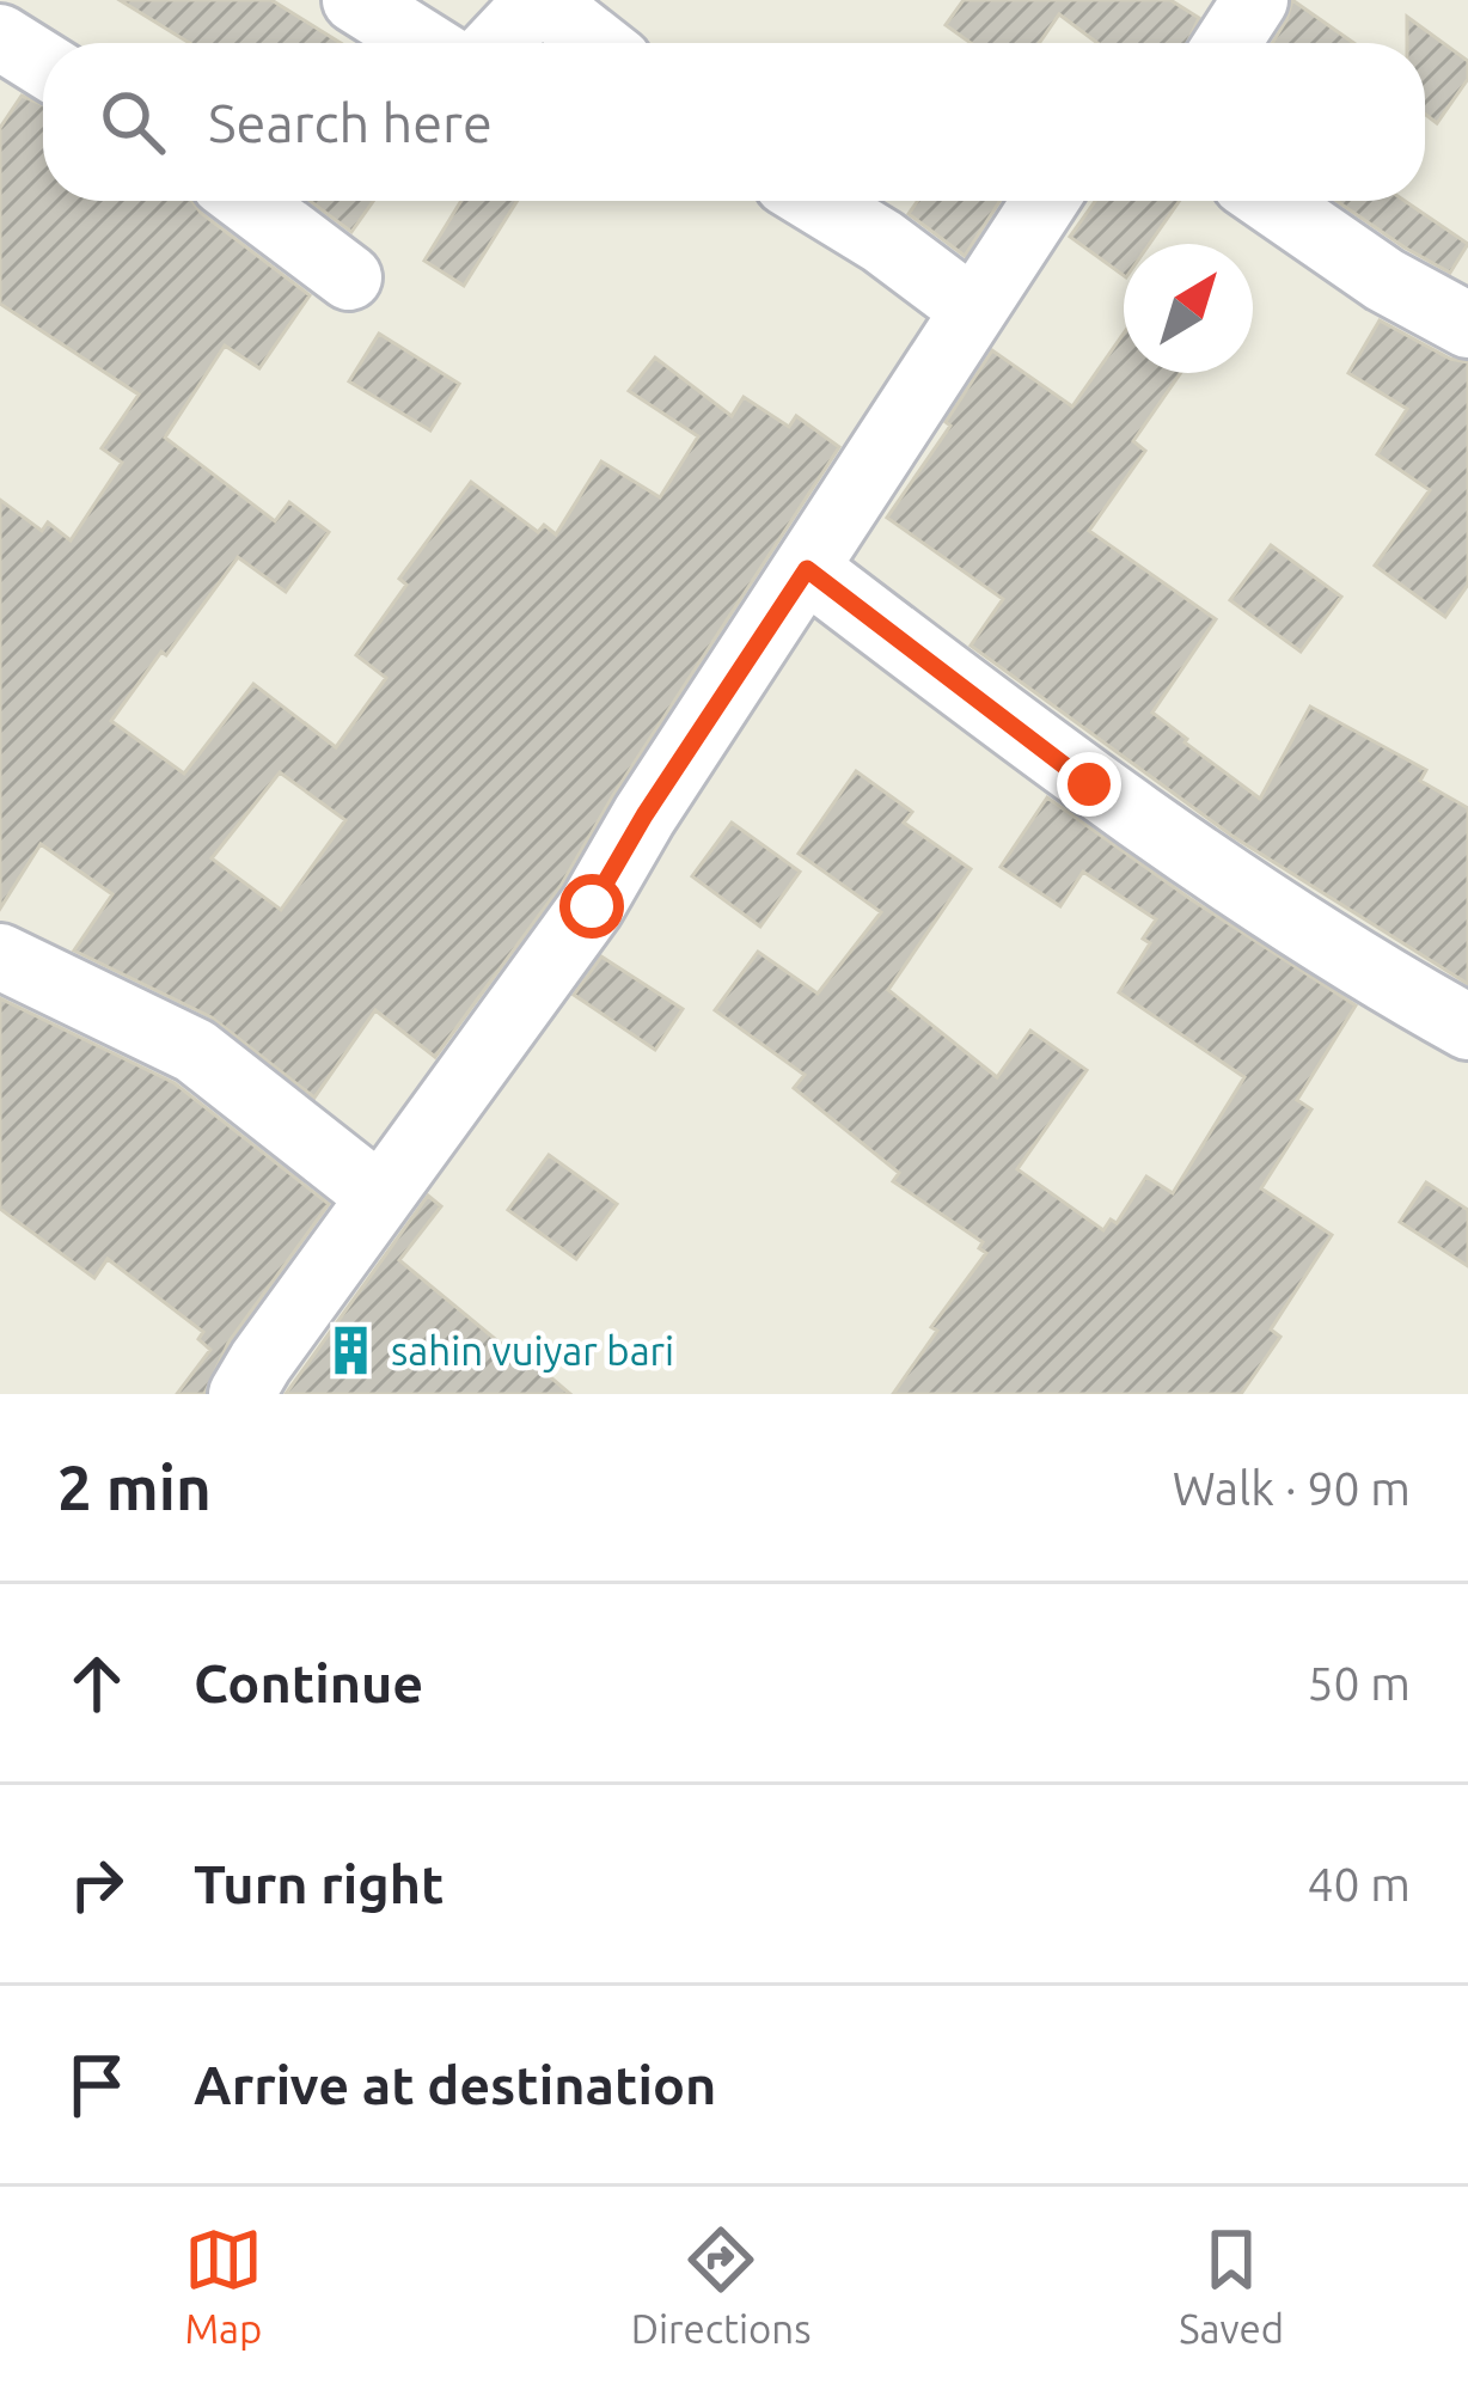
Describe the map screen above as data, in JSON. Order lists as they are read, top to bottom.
{
  "places": {
    "building": ["sahin vuiyar bari"]
  },
  "north": "top right",
  "page": {
    "search": "Search here",
    "heading": ["2 min", "Walk · 90 m"],
    "list": [
      ["Continue", "50 m"],
      ["Turn right", "40 m"],
      "Arrive at destination"
    ],
    "nav": ["Map", "Directions", "Saved"]
  }
}
